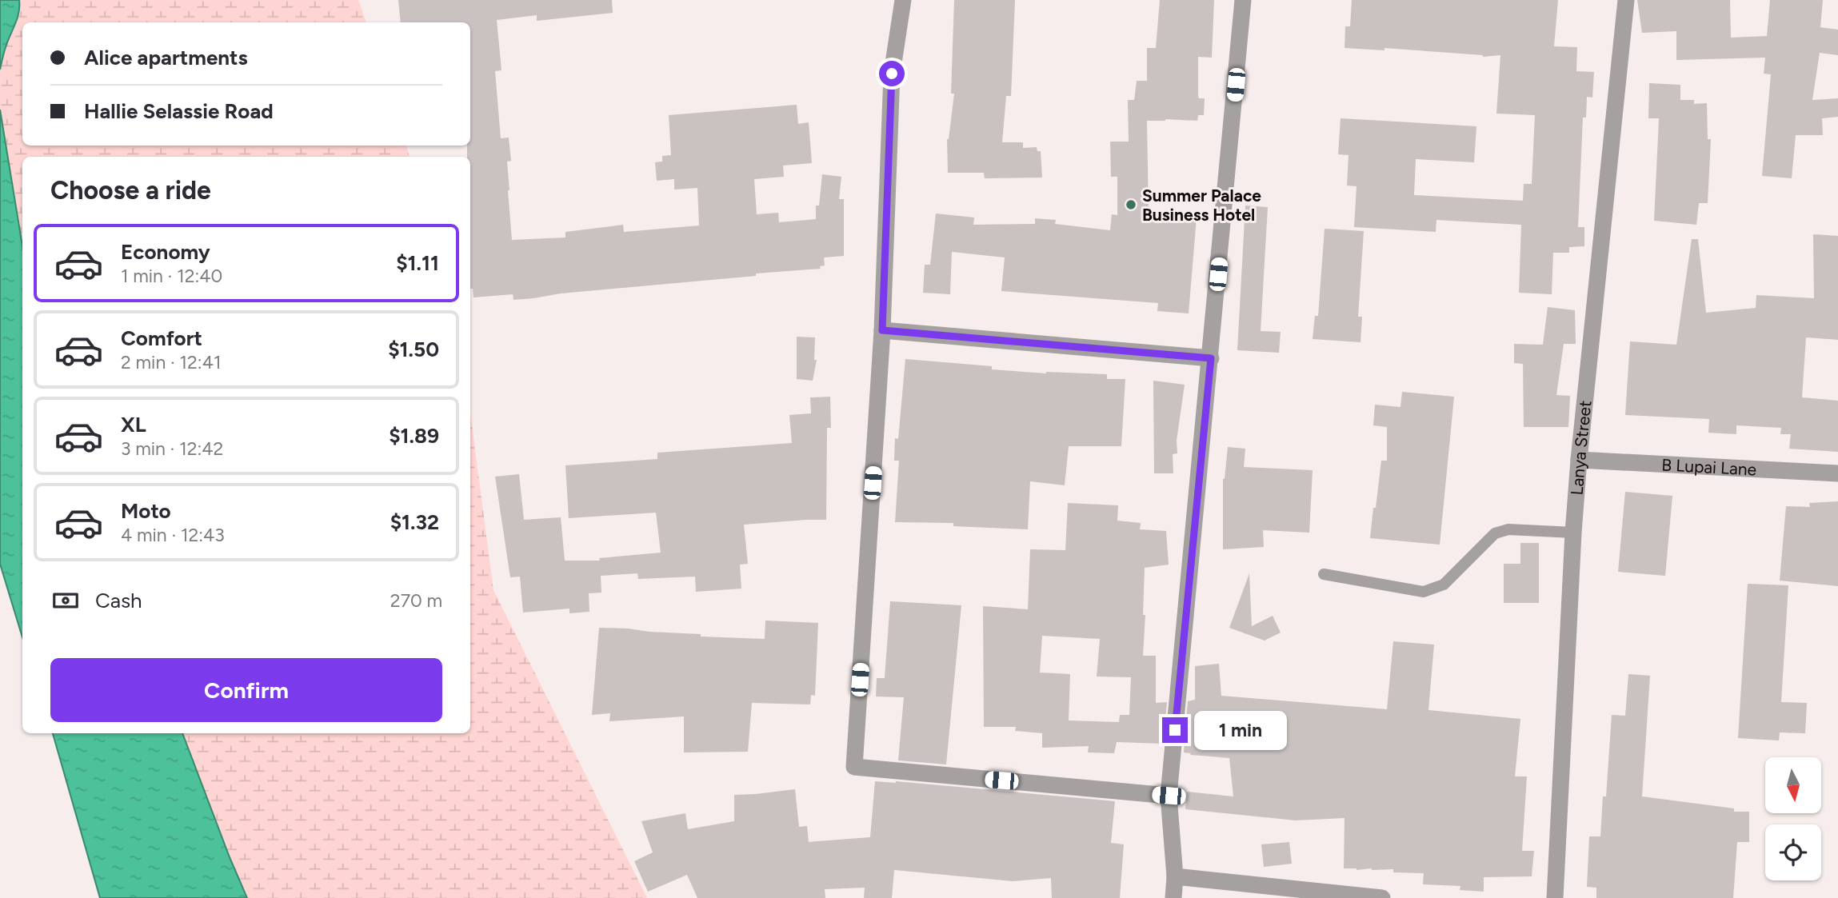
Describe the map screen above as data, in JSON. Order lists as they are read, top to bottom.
{
  "streets": {
    "street": ["Lanya Street", "B Lupai Lane"]
  },
  "crossings": [
    ["Lanya Street", "B Lupai Lane"]
  ],
  "places": ["Summer Palace Business Hotel"],
  "north": "bottom",
  "page": {
    "banner": ["Alice apartments", "Hallie Selassie Road"],
    "heading": "Choose a ride",
    "list": [
      {
        "name": "Economy",
        "note": "1 min · 12:40",
        "value": "$1.11"
      },
      {
        "name": "Comfort",
        "note": "2 min · 12:41",
        "value": "$1.50"
      },
      {
        "name": "XL",
        "note": "3 min · 12:42",
        "value": "$1.89"
      },
      {
        "name": "Moto",
        "note": "4 min · 12:43",
        "value": "$1.32"
      }
    ],
    "pay": ["Cash", "270 m"],
    "buttons": "Confirm",
    "bubble": "1 min"
  }
}
